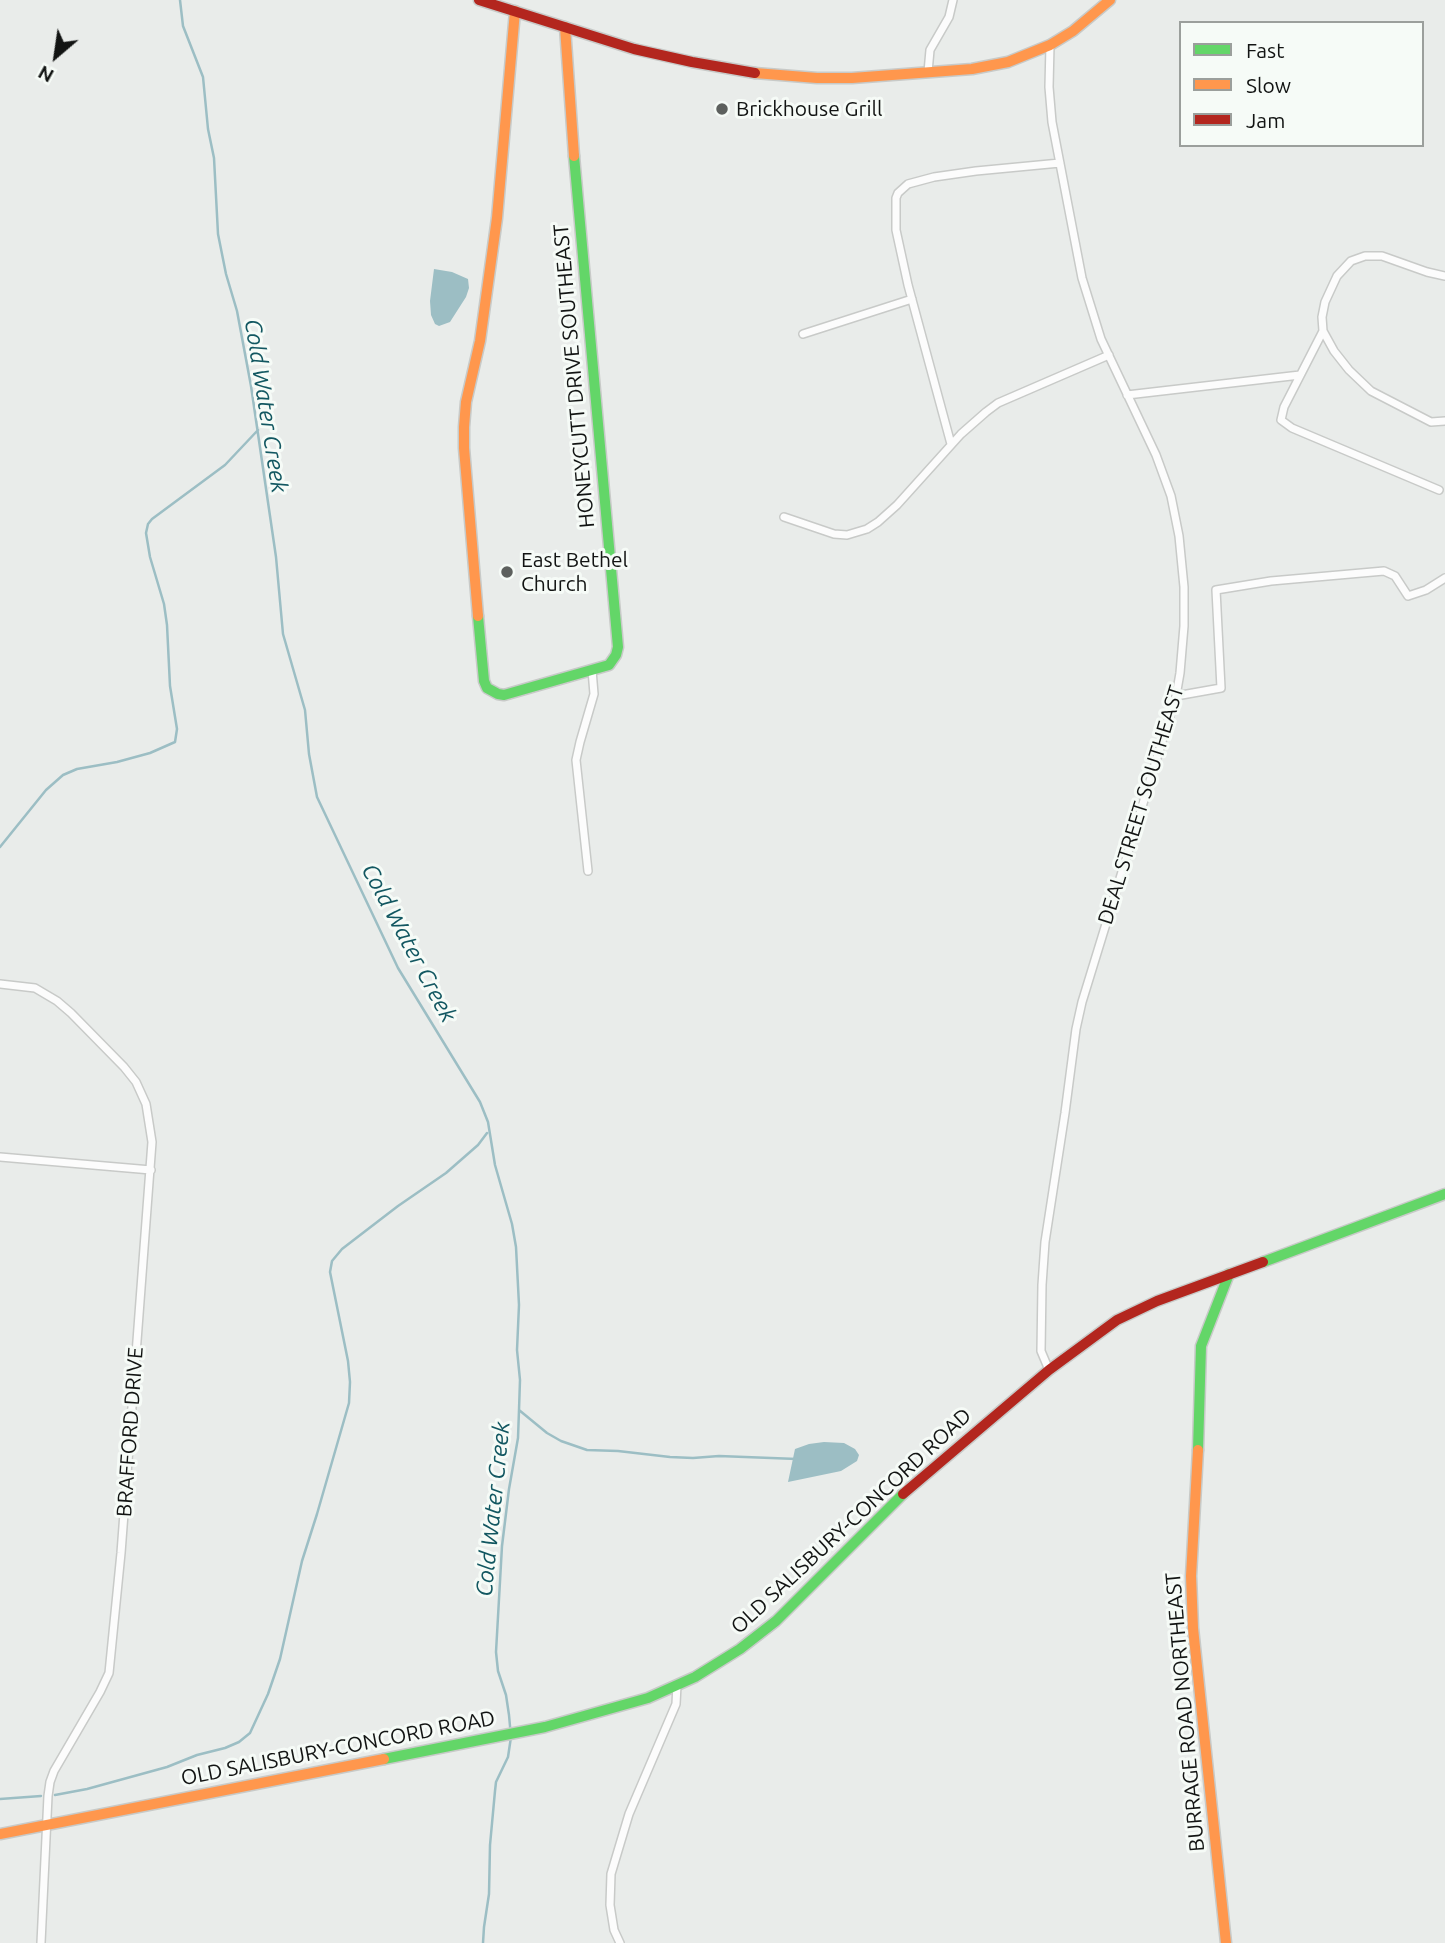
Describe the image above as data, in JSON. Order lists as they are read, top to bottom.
{
  "streets": {
    "main road": ["HONEYCUTT DRIVE SOUTHEAST", "OLD SALISBURY-CONCORD ROAD", "BURRAGE ROAD NORTHEAST"],
    "street": ["DEAL STREET SOUTHEAST", "BRAFFORD DRIVE"]
  },
  "crossings": [
    ["DEAL STREET SOUTHEAST", "OLD SALISBURY-CONCORD ROAD"],
    ["BRAFFORD DRIVE", "OLD SALISBURY-CONCORD ROAD"],
    ["OLD SALISBURY-CONCORD ROAD", "BURRAGE ROAD NORTHEAST"]
  ],
  "water": ["Cold Water Creek"],
  "places": ["Brickhouse Grill", "East Bethel Church"],
  "legend": ["Fast", "Slow", "Jam"],
  "north": "bottom left"
}
